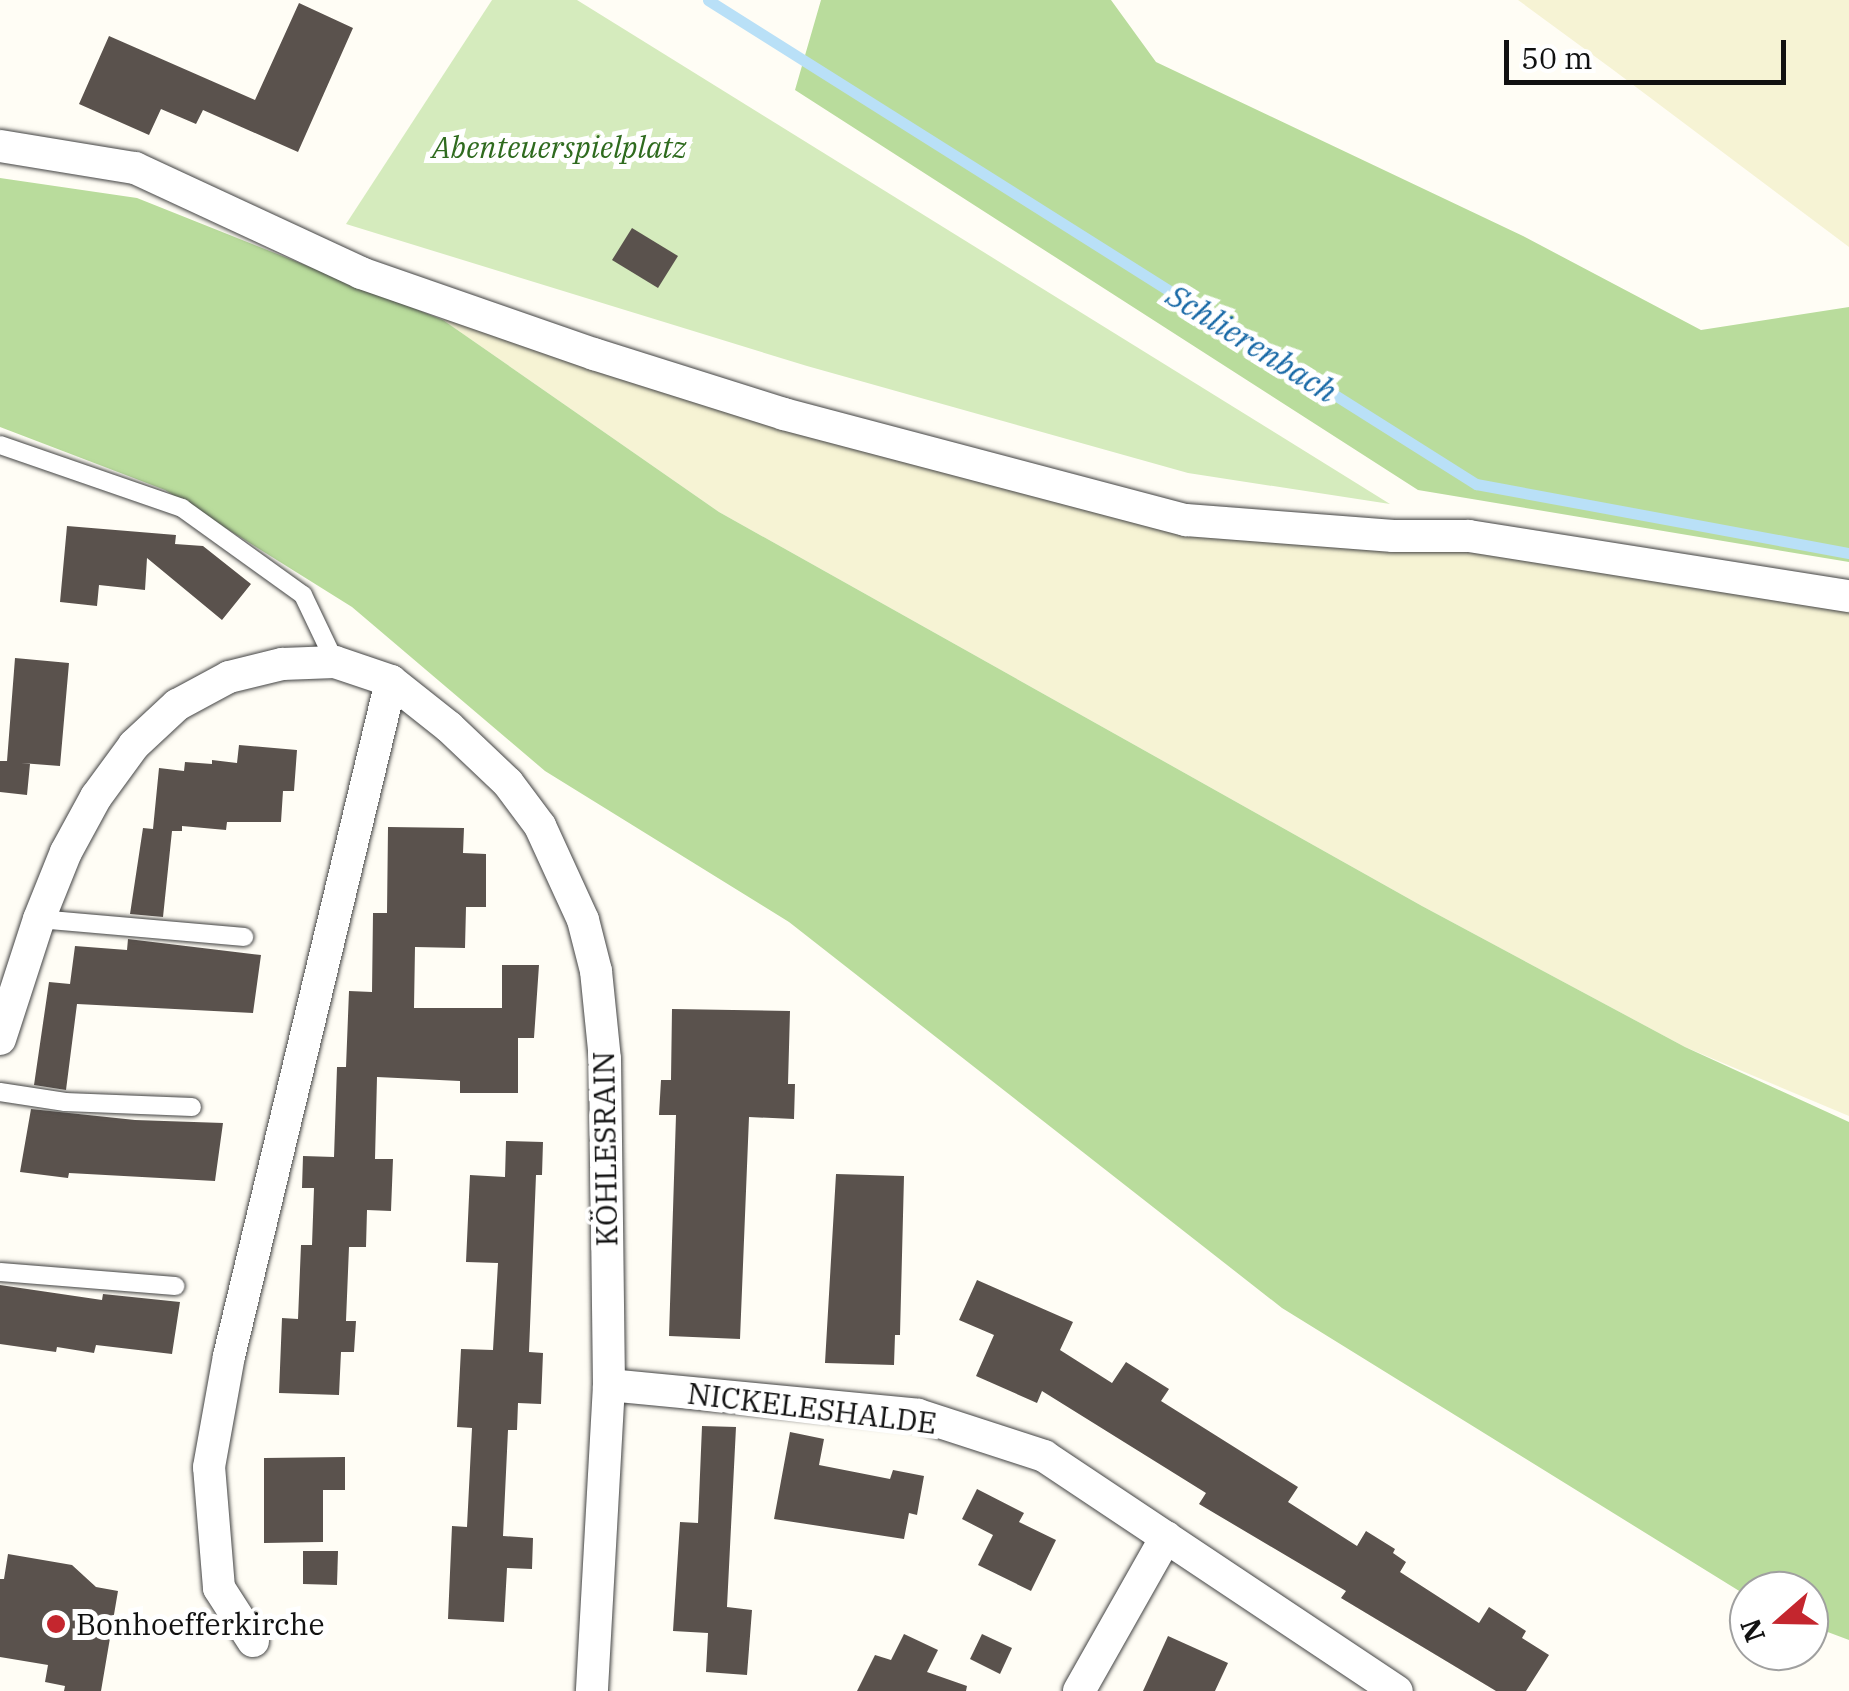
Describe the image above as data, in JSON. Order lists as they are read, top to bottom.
{
  "streets": {
    "street": ["KÖHLESRAIN", "NICKELESHALDE"]
  },
  "crossings": [
    ["KÖHLESRAIN", "NICKELESHALDE"]
  ],
  "water": ["Schlierenbach"],
  "parks": ["Abenteuerspielplatz"],
  "places": ["Bonhoefferkirche"],
  "scale_bar": "50 m",
  "north": "left"
}
